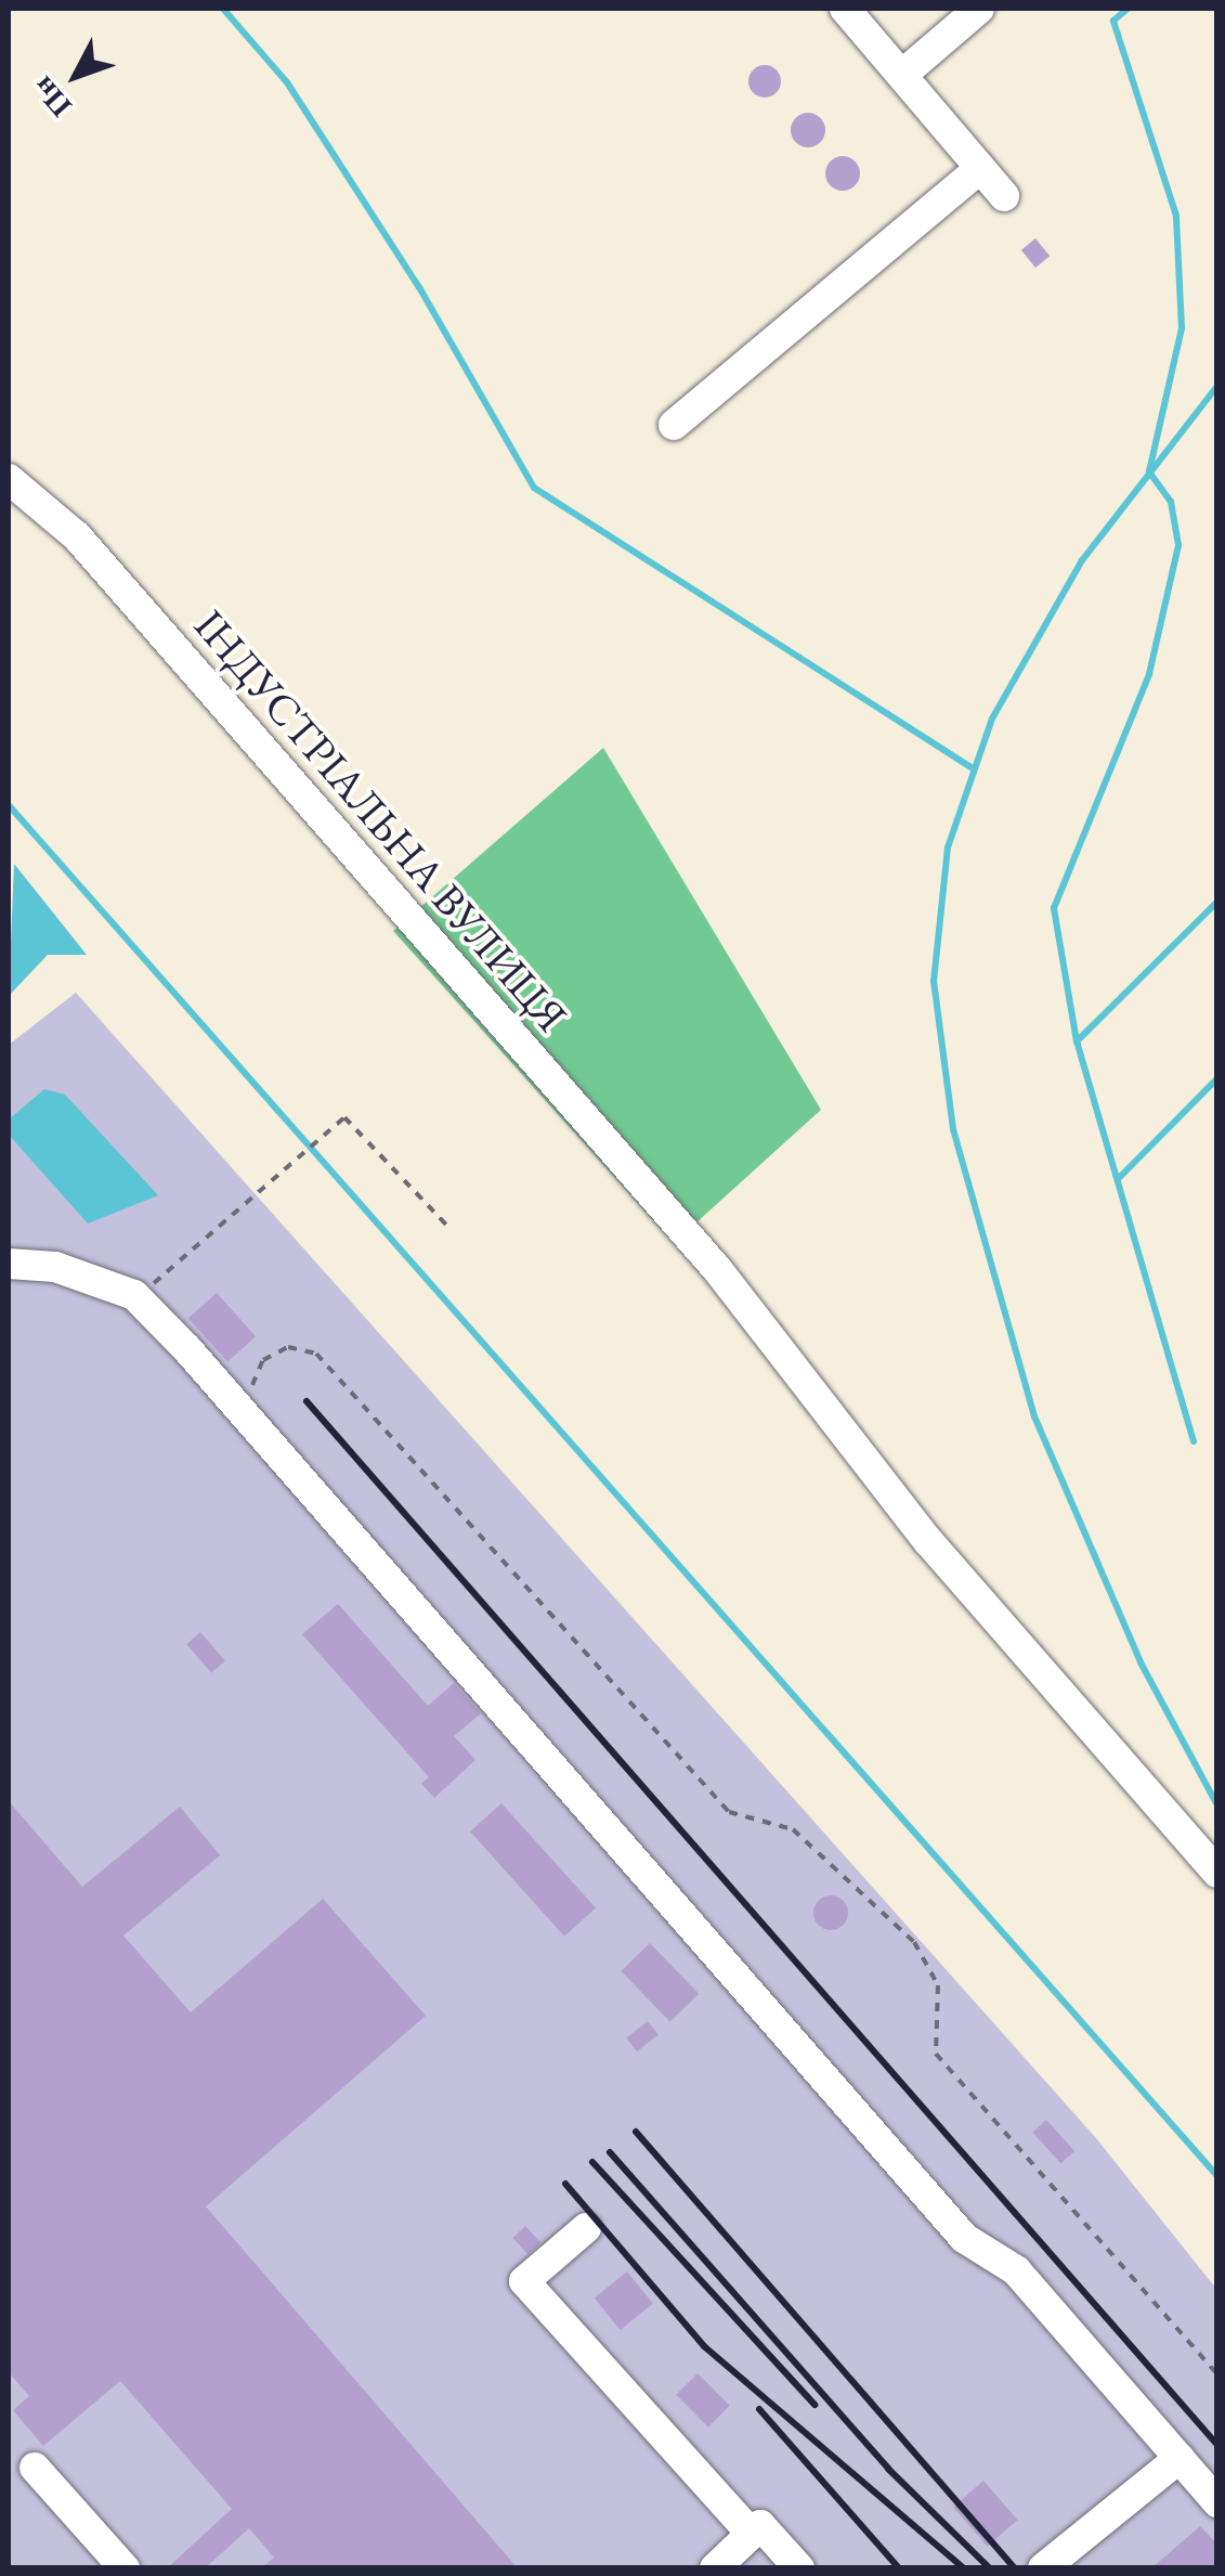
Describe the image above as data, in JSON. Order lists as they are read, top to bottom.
{
  "streets": {
    "lane": ["ІНДУСТРІАЛЬНА ВУЛИЦЯ"]
  },
  "north": "bottom left"
}
